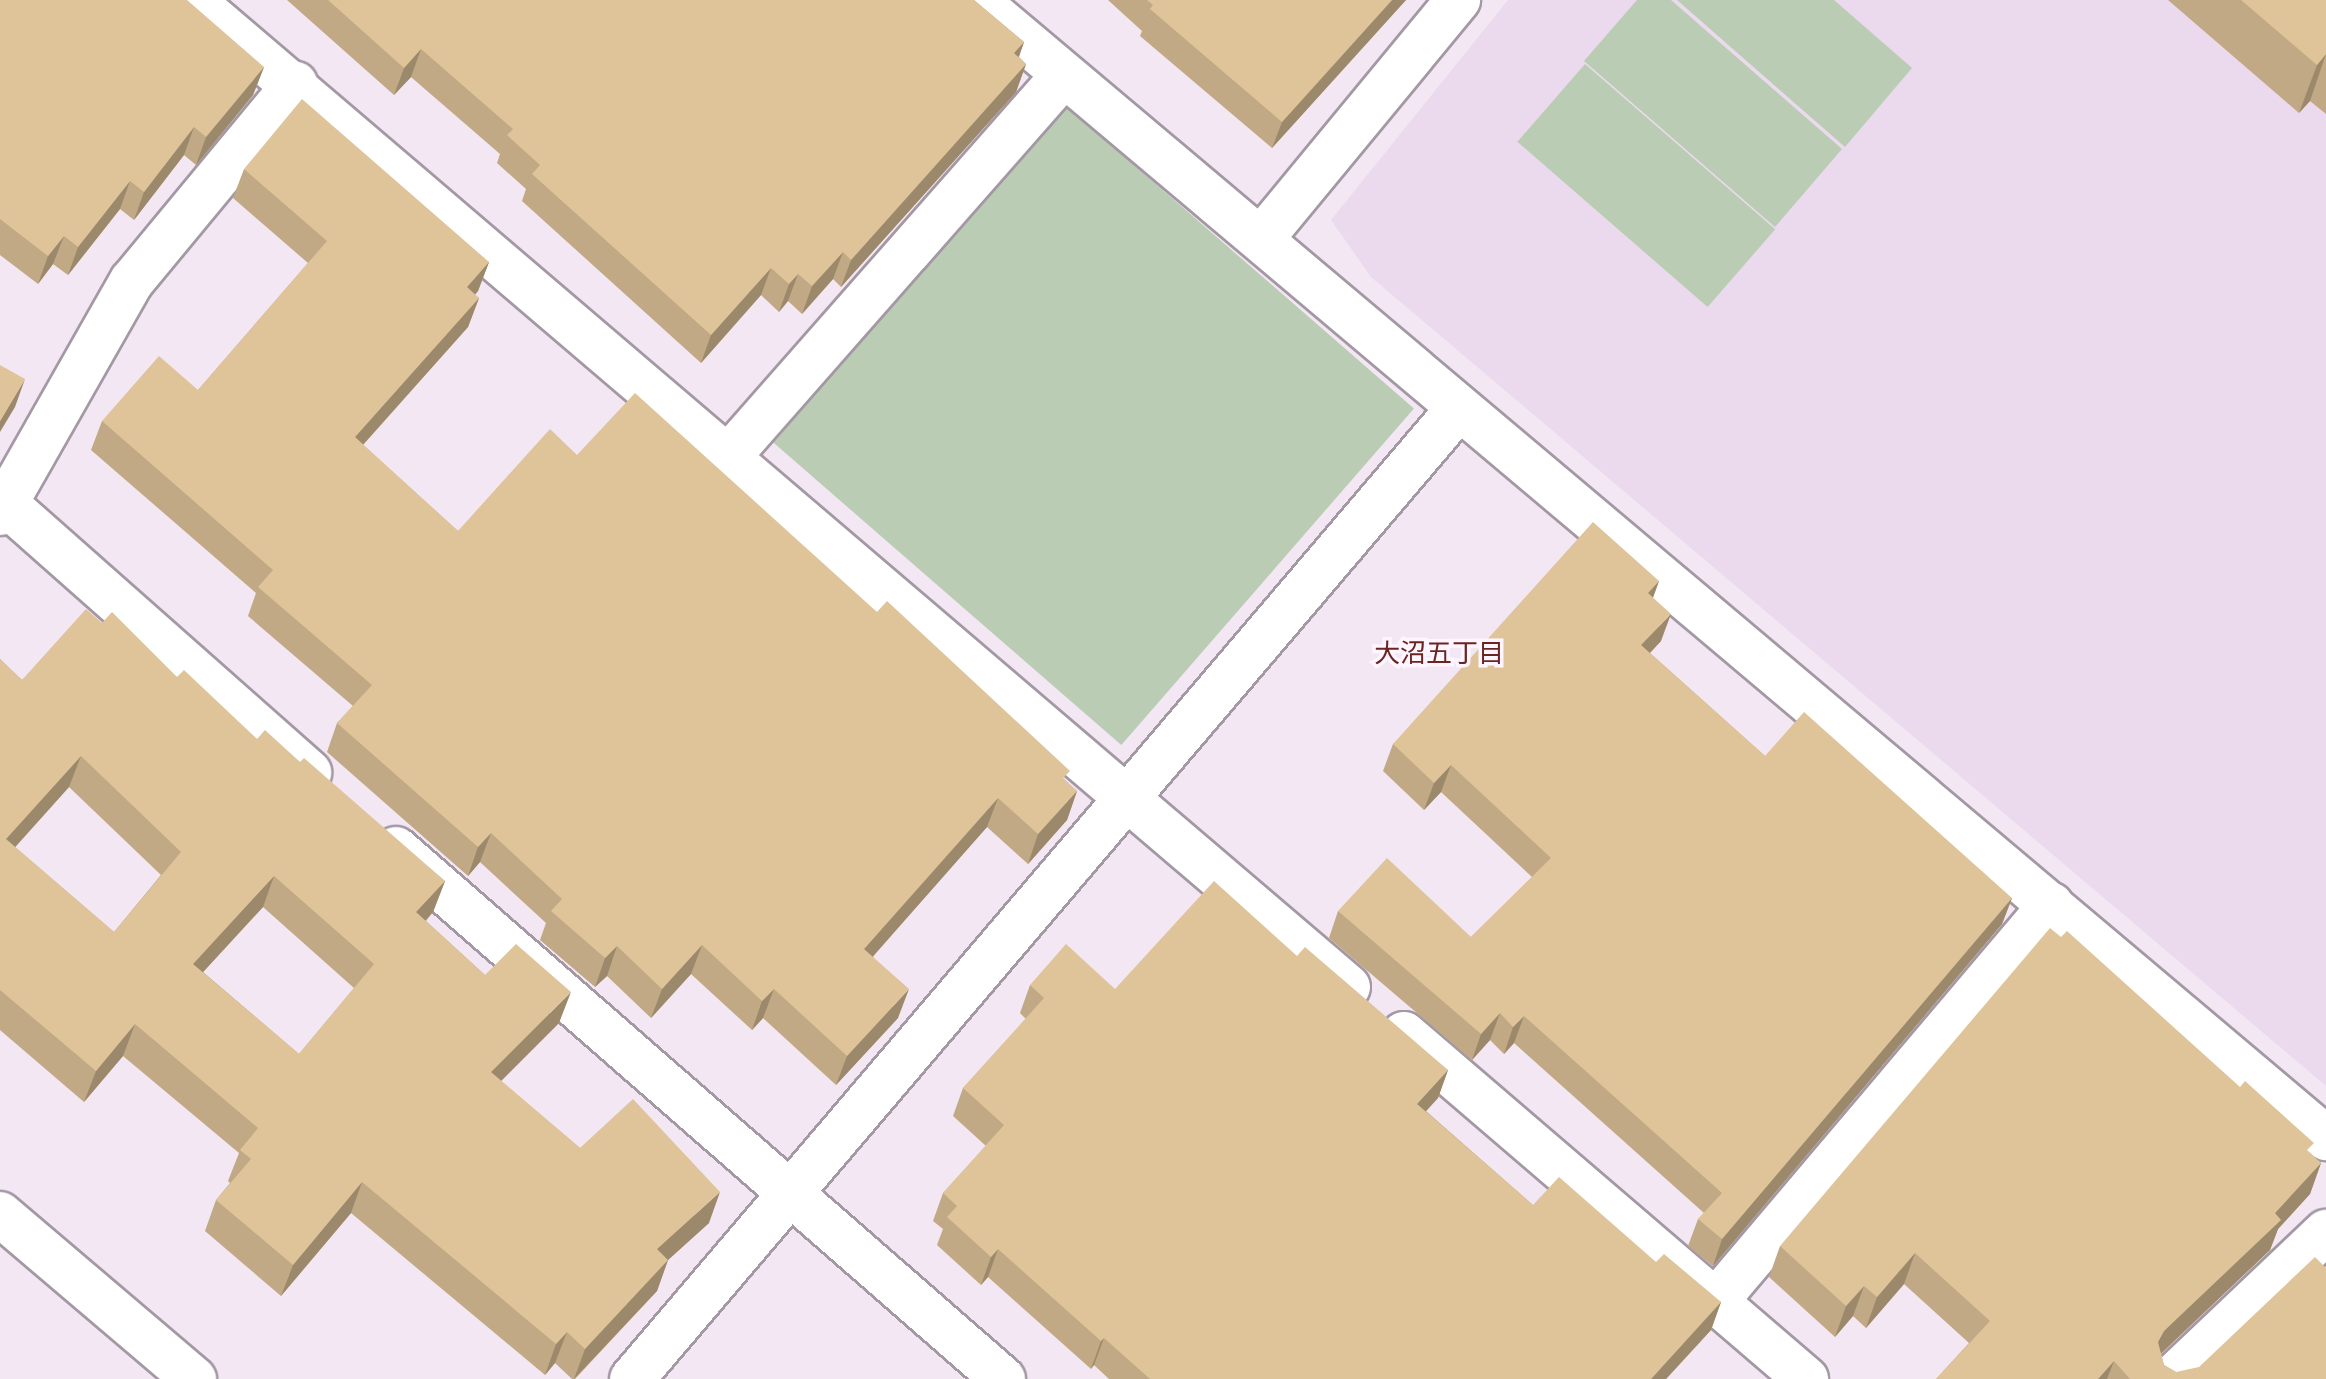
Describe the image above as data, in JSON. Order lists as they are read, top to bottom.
{
  "districts": ["大沼五丁目"]
}
